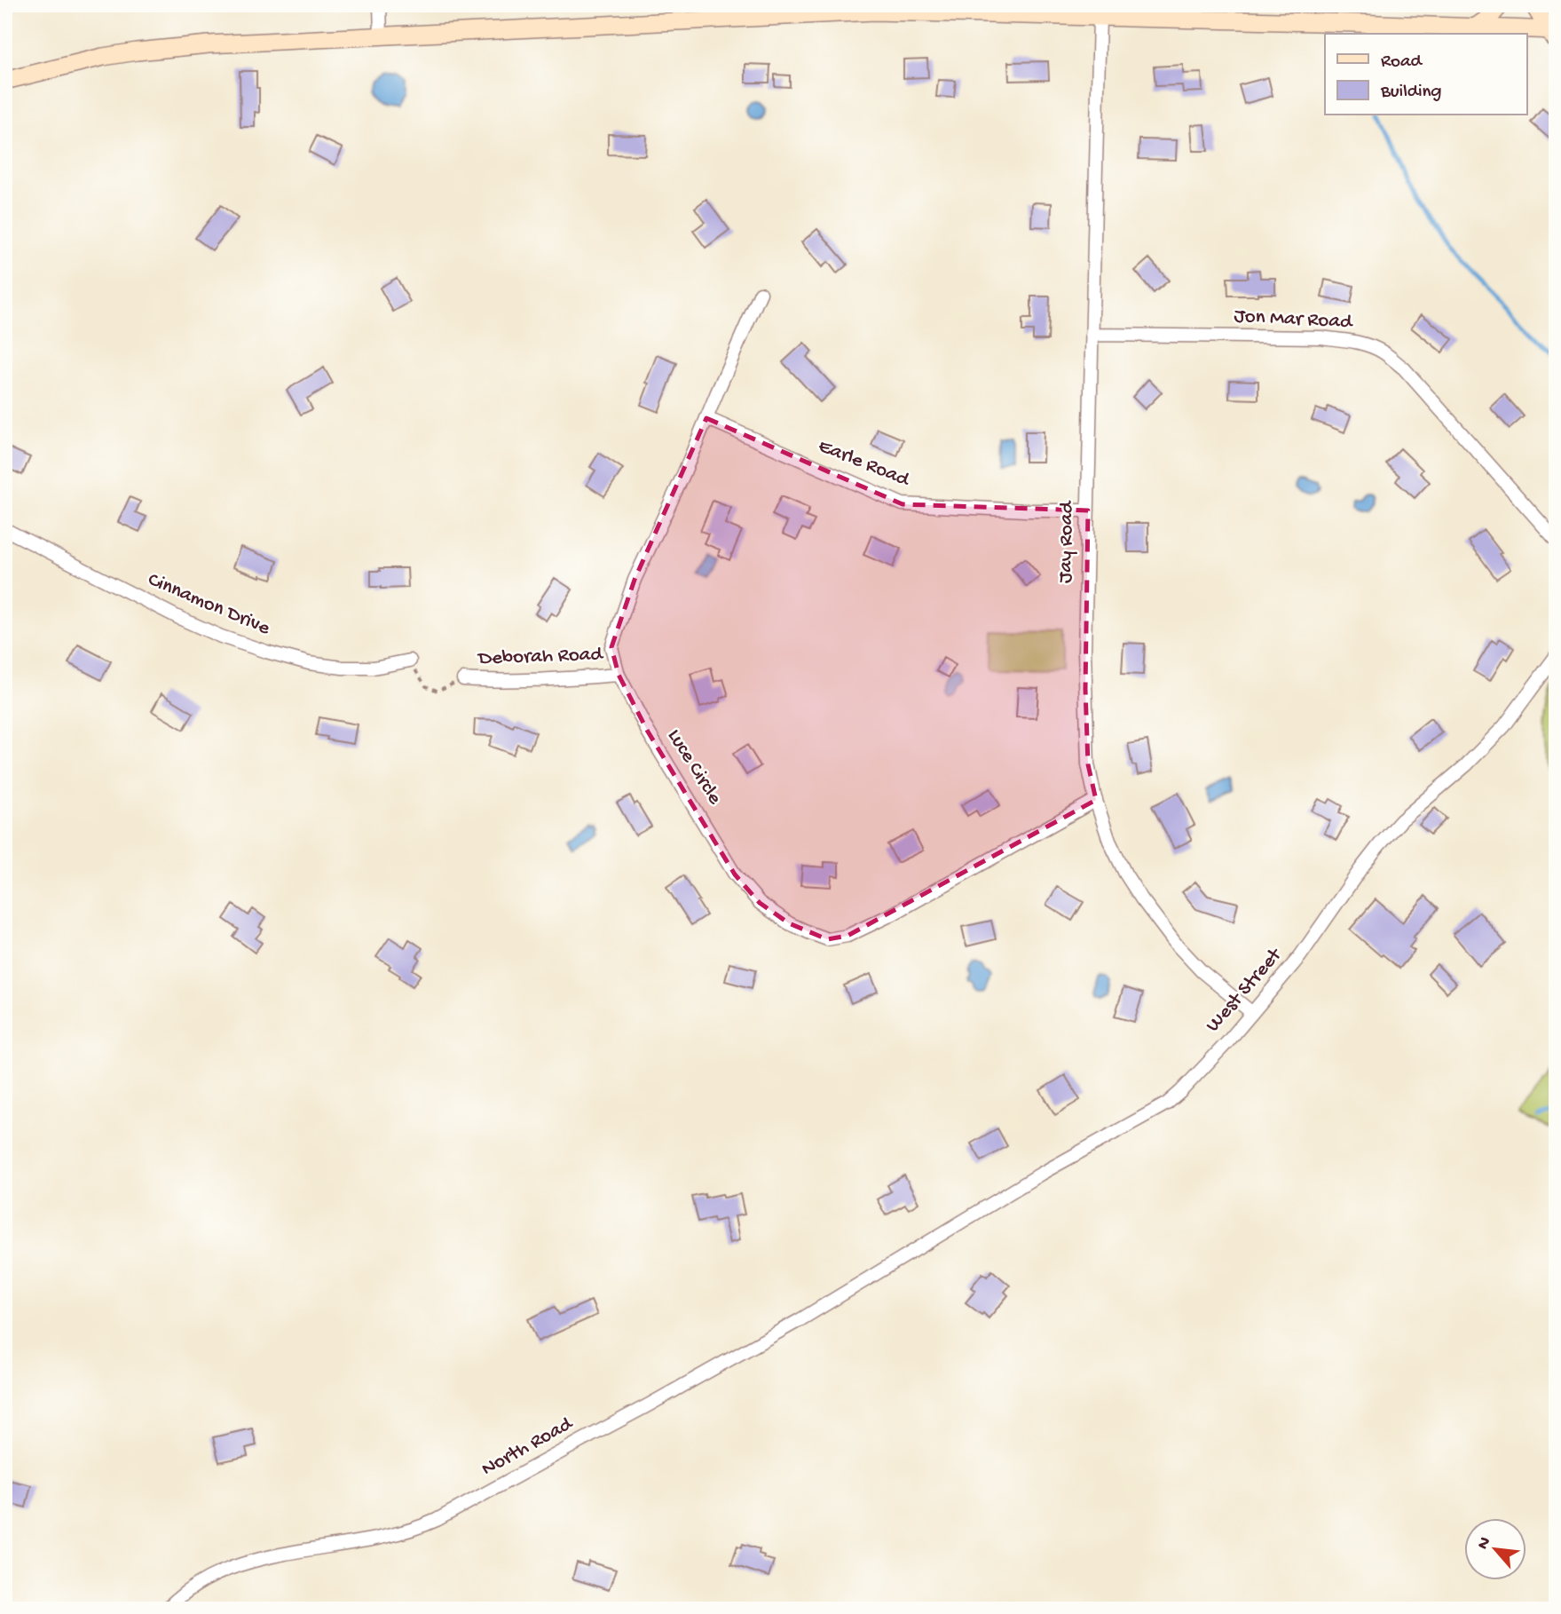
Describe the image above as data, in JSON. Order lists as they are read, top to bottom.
{
  "streets": {
    "street": [
      "Jon Mar Road",
      "Earle Road",
      "Jay Road",
      "Cinnamon Drive",
      "Deborah Road",
      "Luce Circle",
      "West Street",
      "North Road"
    ]
  },
  "crossings": [
    ["Jon Mar Road", "Jay Road"],
    ["Earle Road", "Jay Road"],
    ["Earle Road", "Luce Circle"],
    ["Jay Road", "Luce Circle"],
    ["Jay Road", "West Street"],
    ["Deborah Road", "Luce Circle"],
    ["West Street", "North Road"]
  ],
  "legend": ["Road", "Building"],
  "north": "top left"
}
